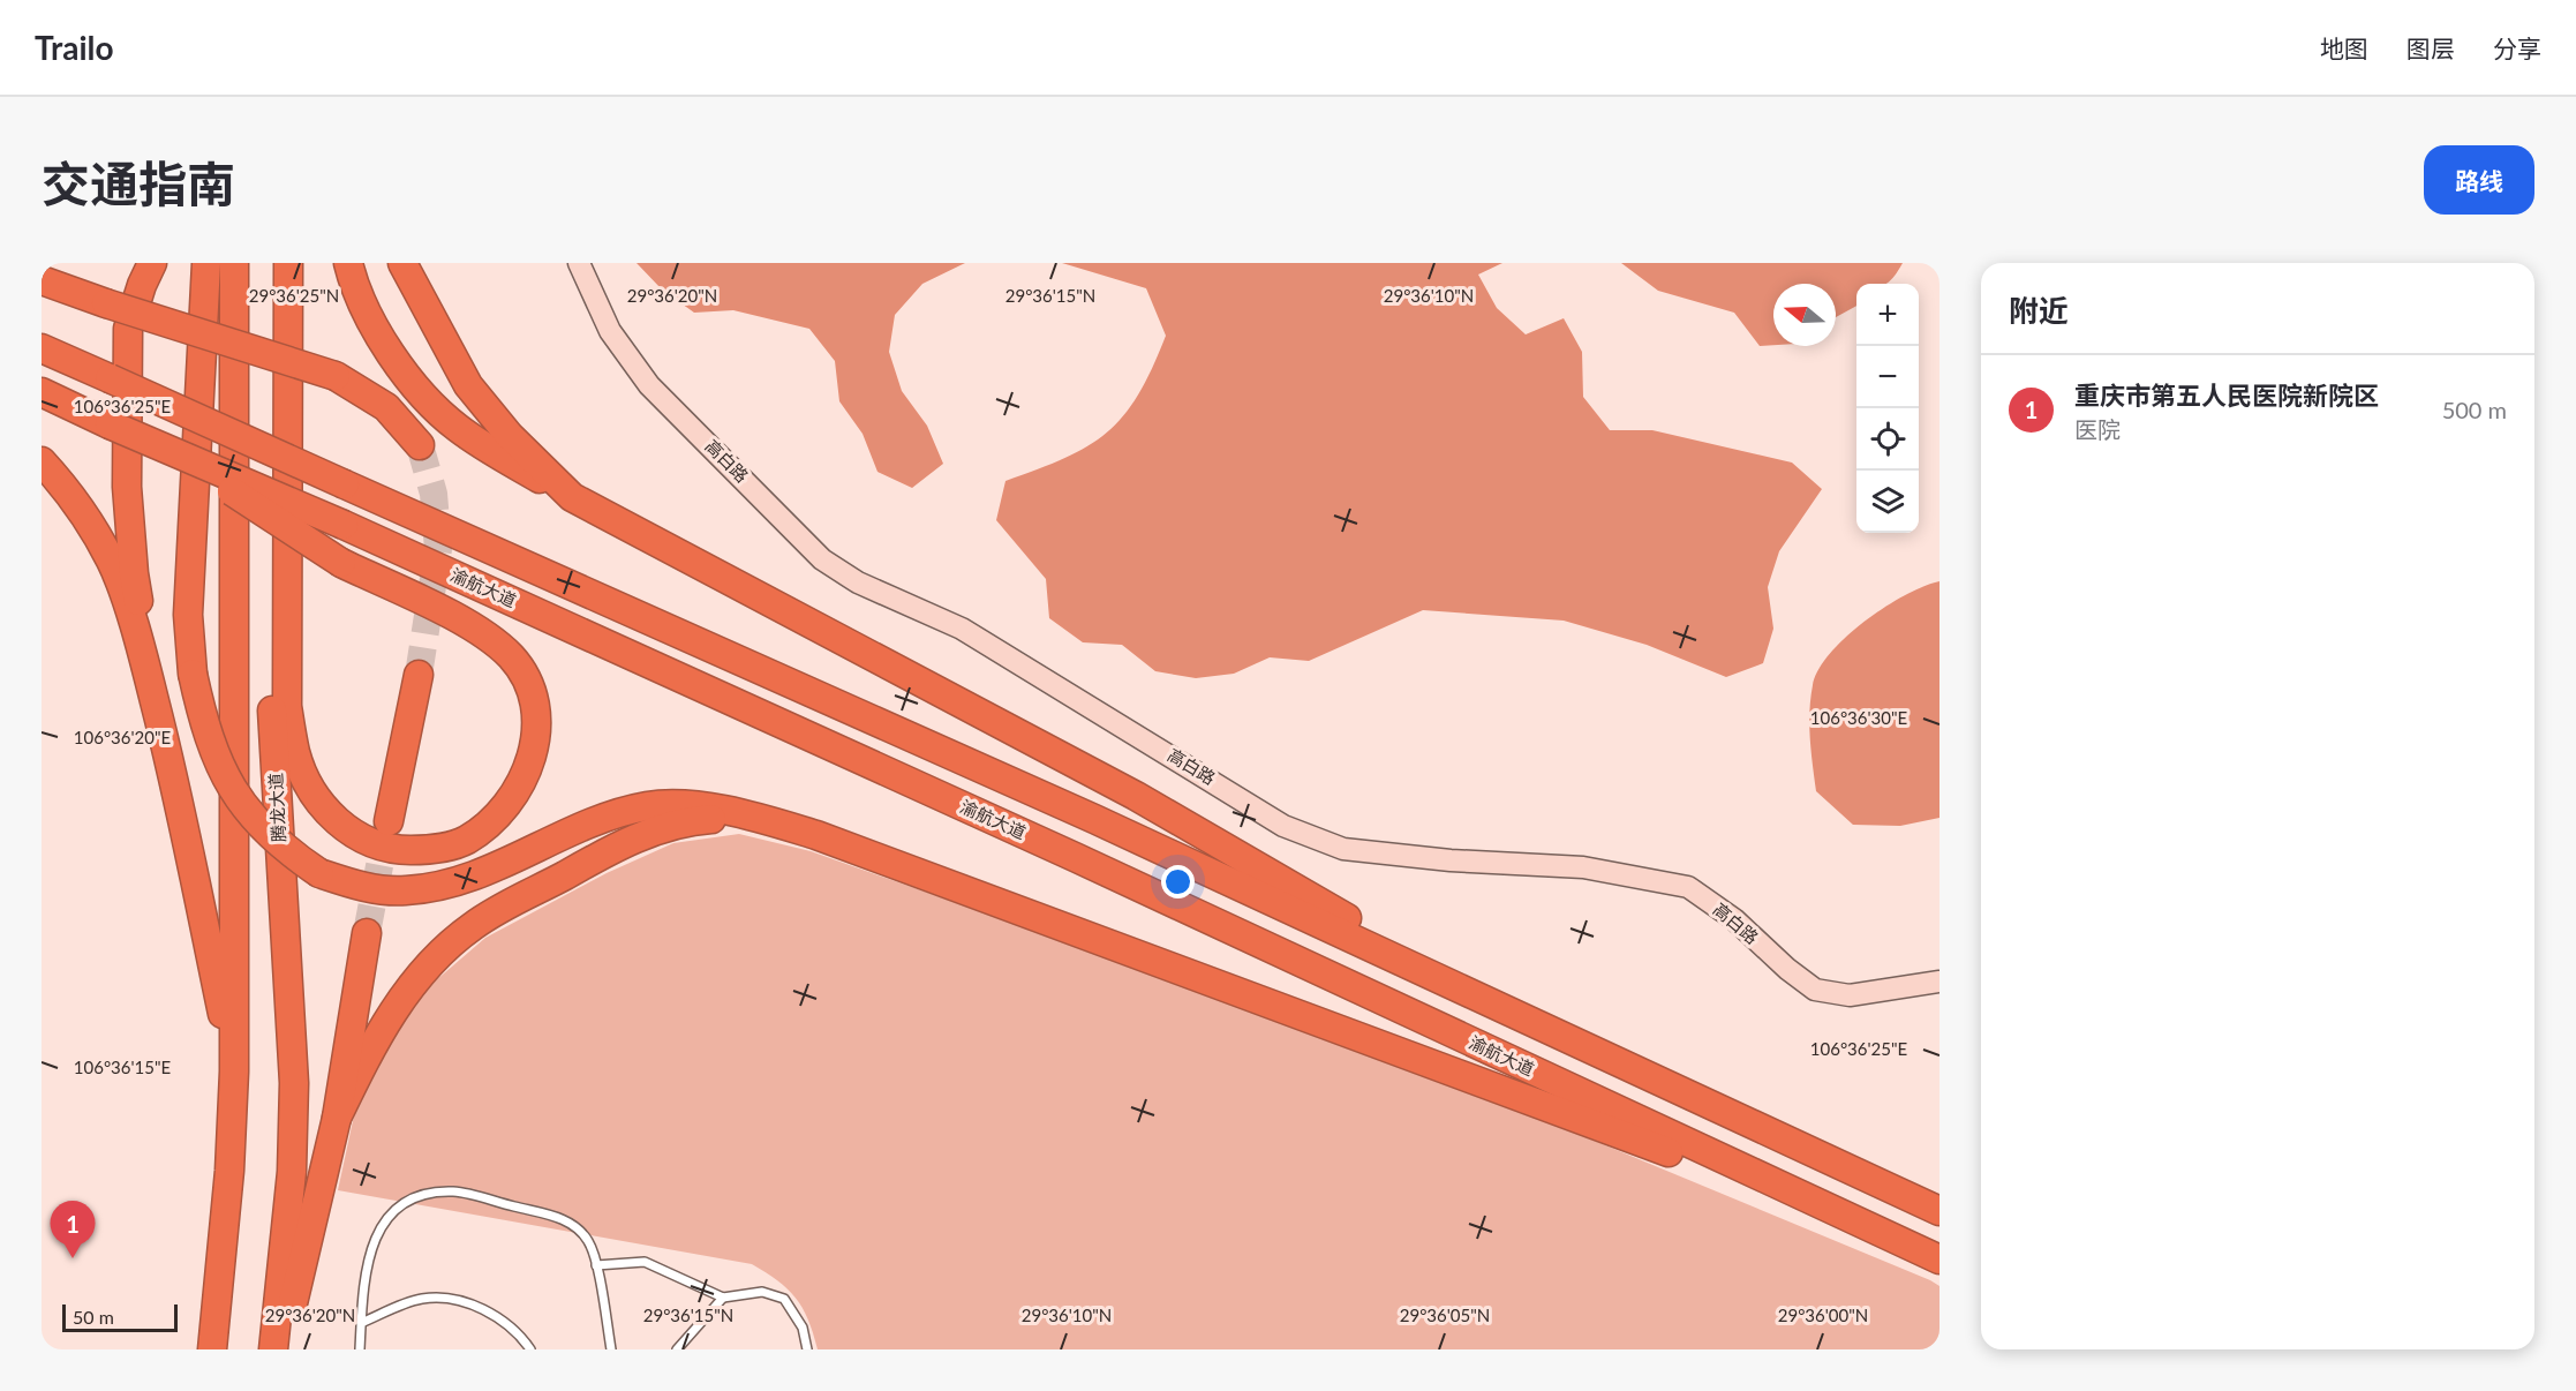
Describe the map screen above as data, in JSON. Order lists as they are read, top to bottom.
{
  "streets": {
    "highway": ["渝航大道", "腾龙大道"],
    "street": ["高白路"]
  },
  "scale_bar": "50 m",
  "north": "left",
  "page": {
    "header": "Trailo",
    "nav": ["地图", "图层", "分享"],
    "title": "交通指南",
    "buttons": "路线",
    "heading": "附近",
    "map_buttons": ["+", "−"],
    "list": [
      {
        "mark": "1",
        "name": "重庆市第五人民医院新院区",
        "note": "医院",
        "value": "500 m"
      }
    ],
    "pins": "1",
    "scale": "50 m"
  },
  "coordinates": [
    "29°36'25\"N",
    "29°36'20\"N",
    "29°36'15\"N",
    "29°36'10\"N",
    "106°36'25\"E",
    "106°36'30\"E",
    "106°36'20\"E",
    "106°36'15\"E",
    "29°36'05\"N",
    "29°36'00\"N"
  ]
}
